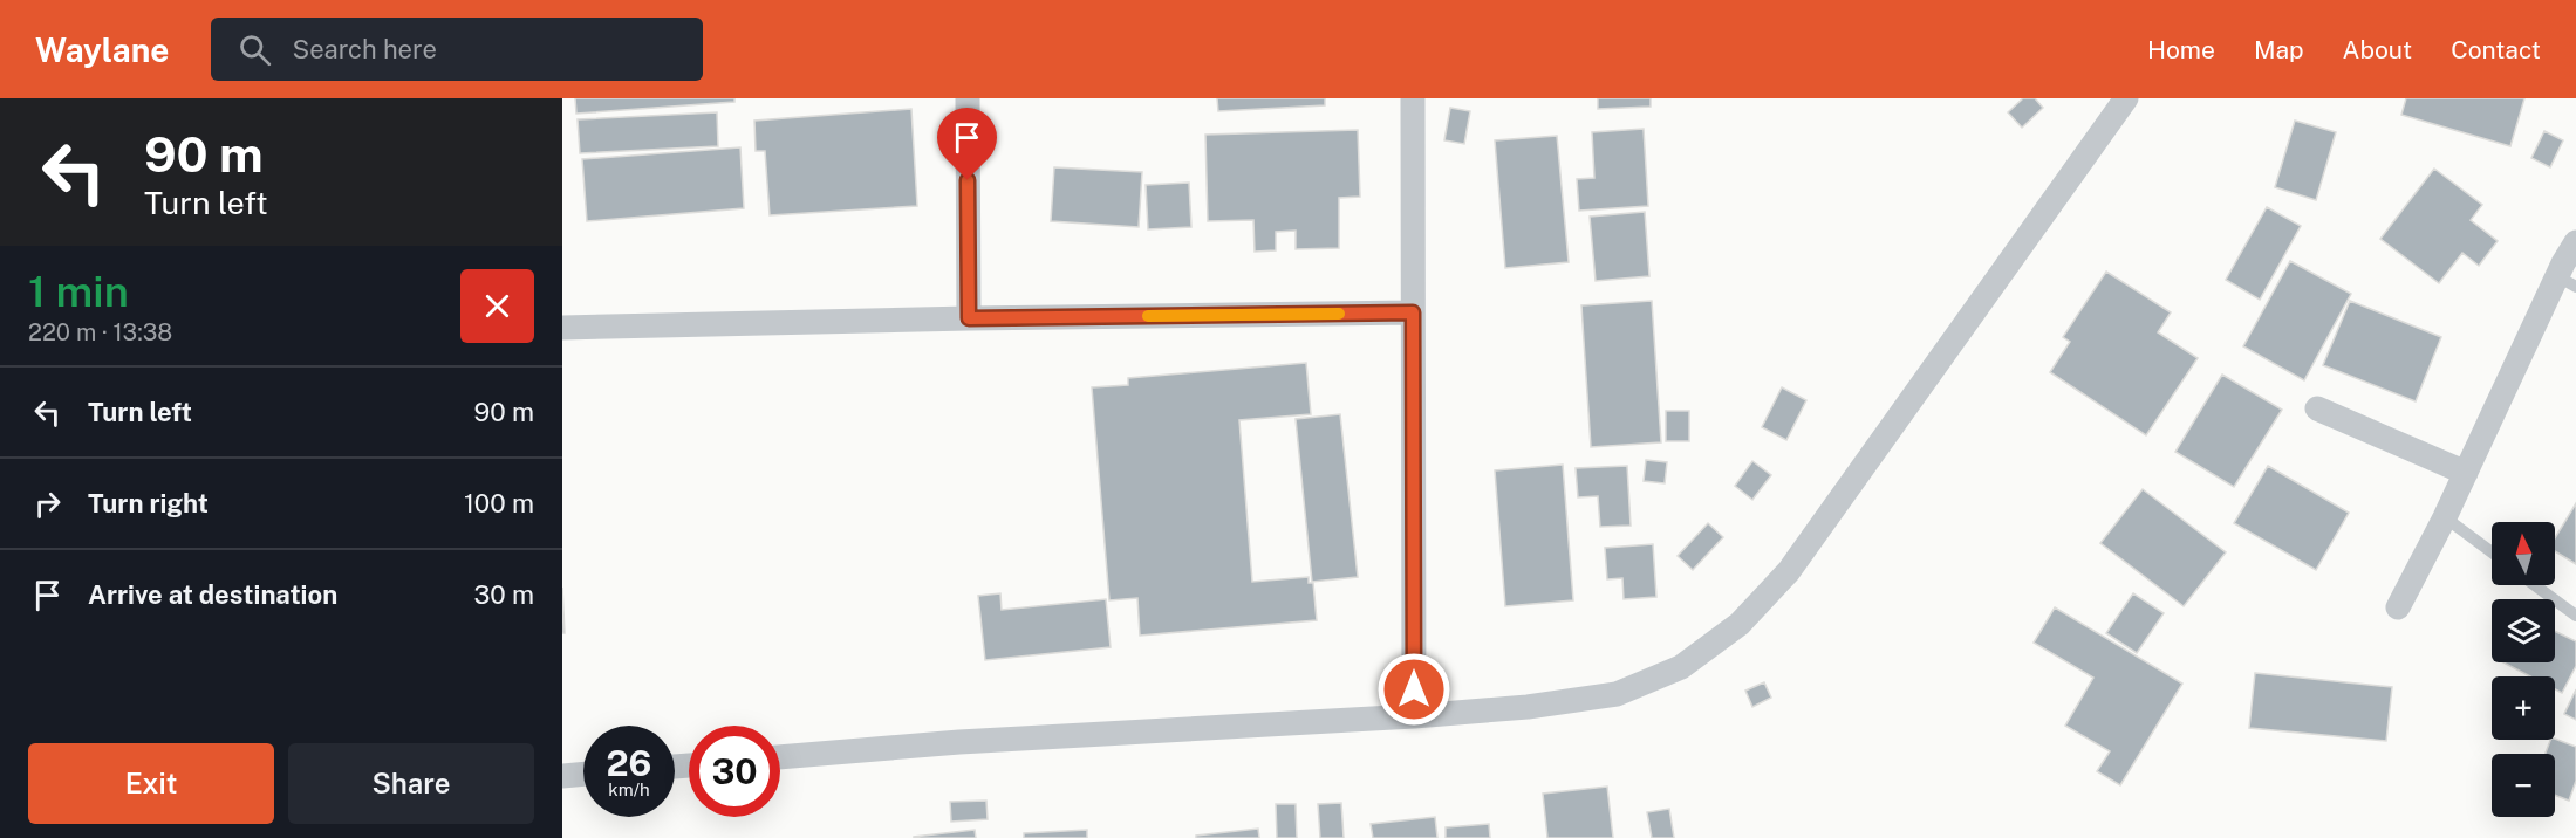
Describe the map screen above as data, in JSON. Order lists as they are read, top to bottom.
{
  "north": "top",
  "page": {
    "header": "Waylane",
    "search": "Search here",
    "nav": [
      "Home",
      "Map",
      "About",
      "Contact"
    ],
    "turn": ["90 m", "Turn left"],
    "heading": ["1 min", "220 m · 13:38"],
    "list": [
      {
        "name": "Turn left",
        "value": "90 m"
      },
      {
        "name": "Turn right",
        "value": "100 m"
      },
      {
        "name": "Arrive at destination",
        "value": "30 m"
      }
    ],
    "map_buttons": ["+", "−"],
    "speed": "26 km/h",
    "limit": "30",
    "buttons": ["Exit", "Share"]
  }
}
